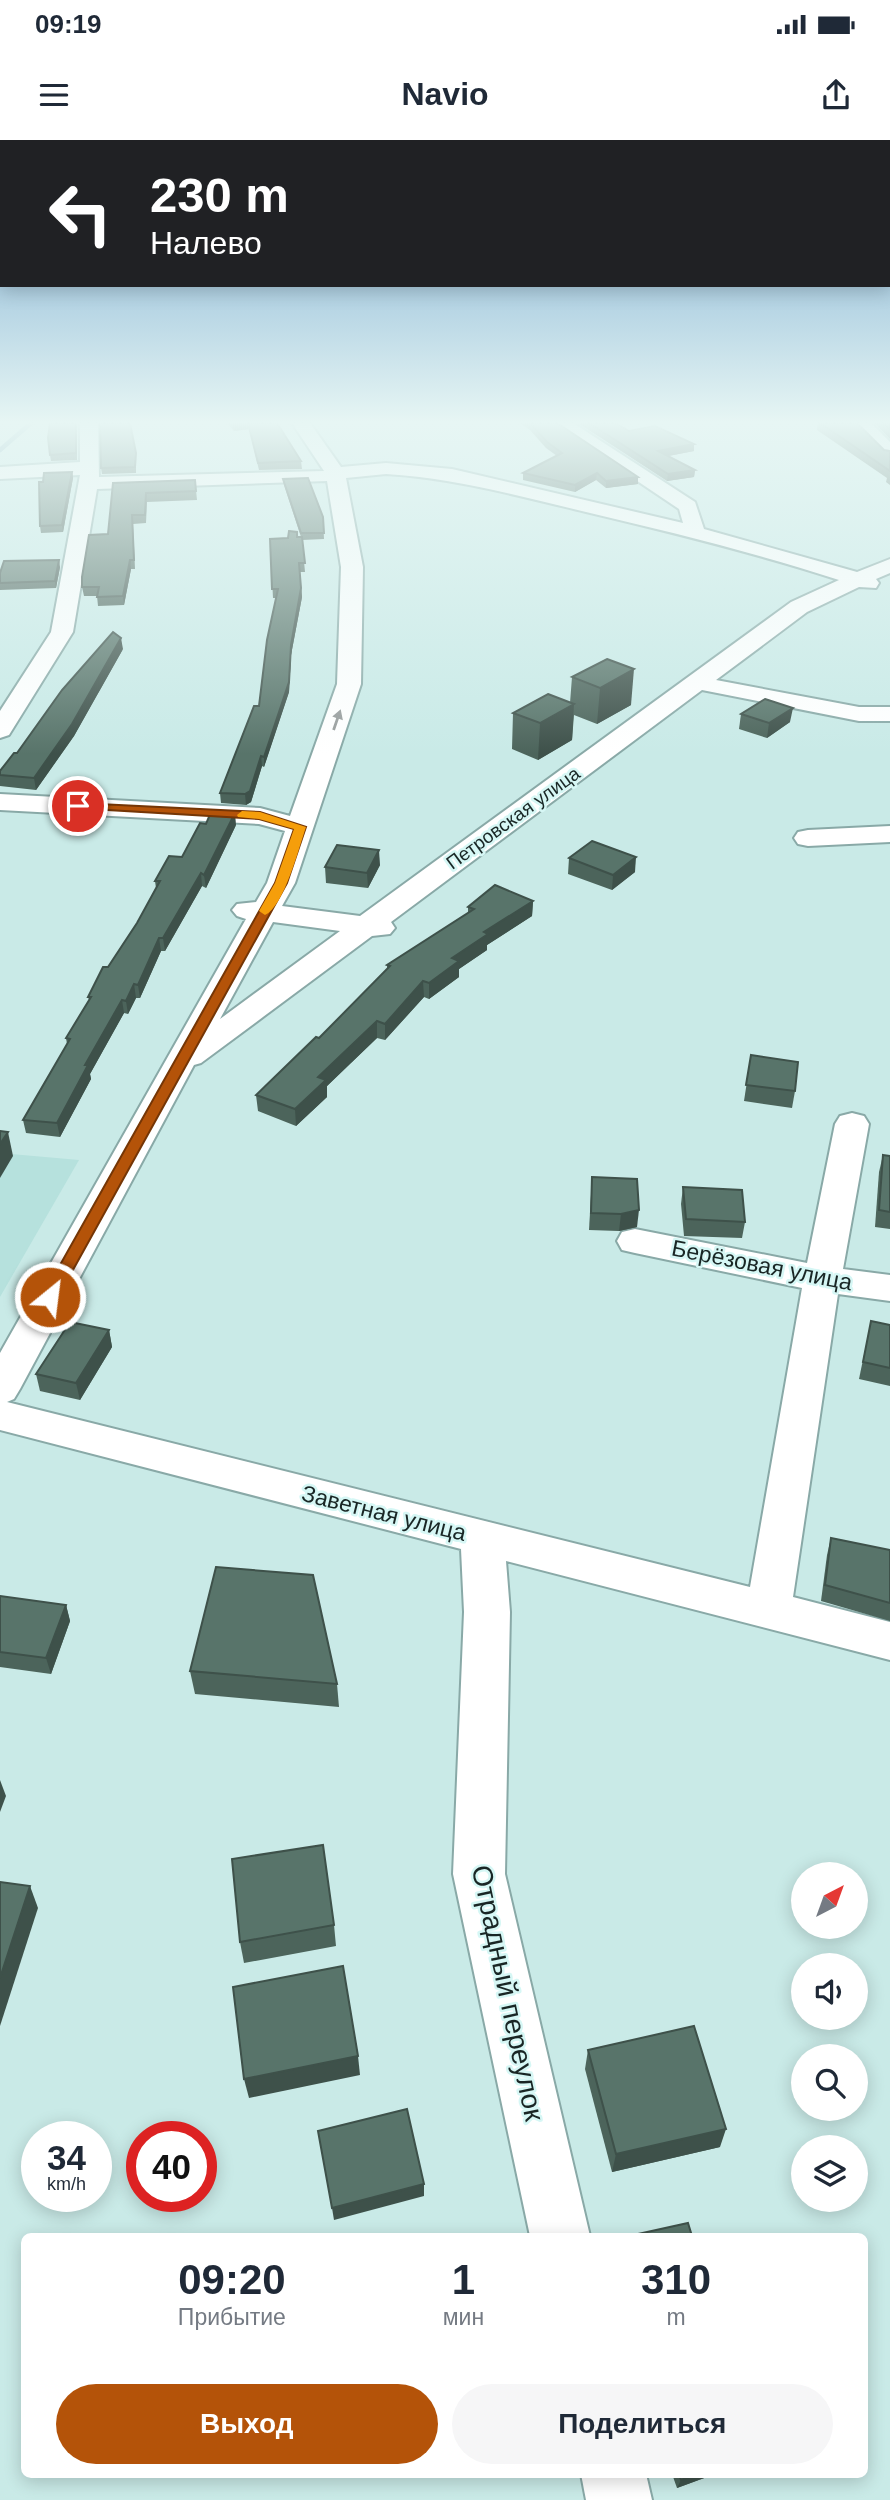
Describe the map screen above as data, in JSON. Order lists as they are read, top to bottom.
{
  "streets": {
    "street": [
      "Петровская улица",
      "Берёзовая улица",
      "Заветная улица",
      "Отрадный переулок"
    ]
  },
  "crossings": [
    ["Заветная улица", "Отрадный переулок"]
  ],
  "north": "top right",
  "page": {
    "status": "09:19",
    "header": "Navio",
    "turn": ["230 m", "Налево"],
    "speed": "34 km/h",
    "limit": "40",
    "eta": [
      "09:20",
      "Прибытие",
      "1",
      "мин",
      "310",
      "m"
    ],
    "buttons": ["Выход", "Поделиться"]
  }
}
